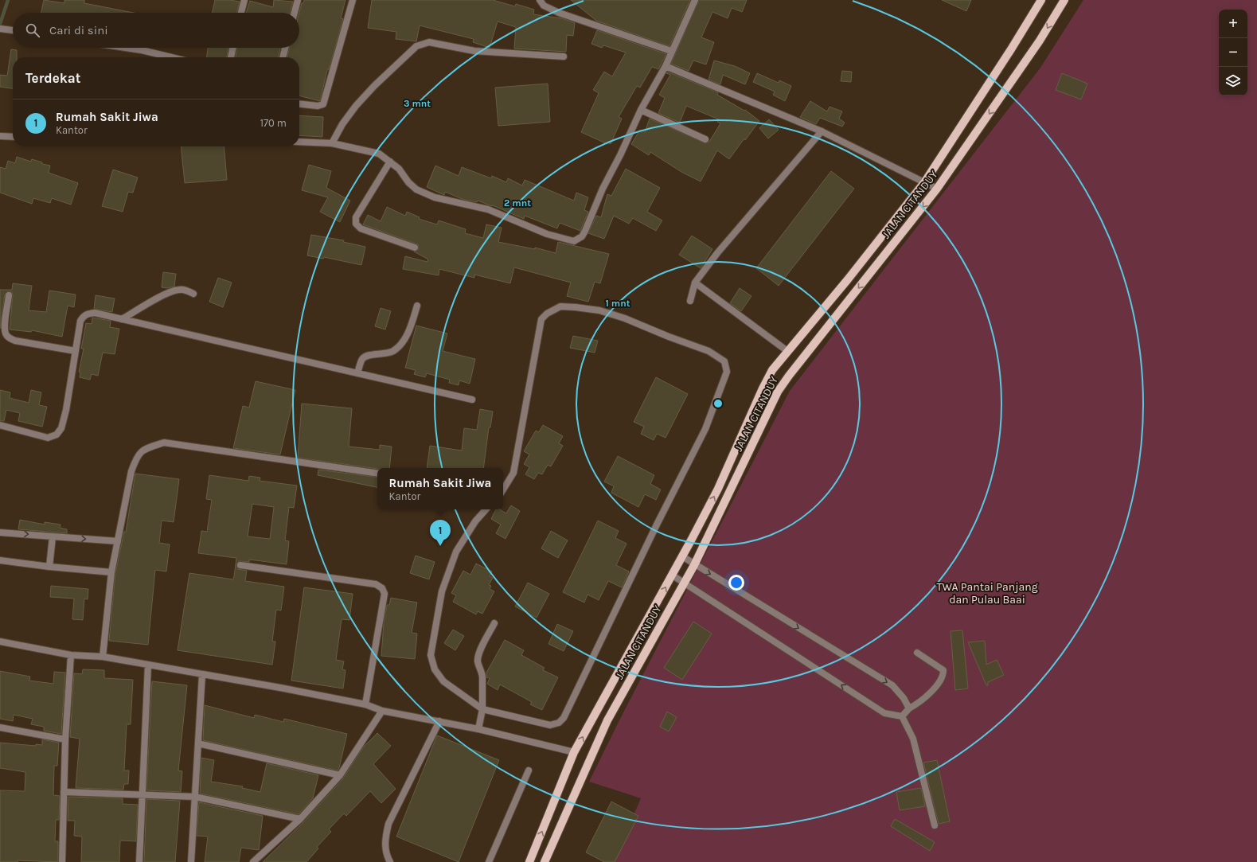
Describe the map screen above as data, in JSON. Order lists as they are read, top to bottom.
{
  "streets": {
    "main road": ["JALAN CITANDUY"]
  },
  "parks": ["TWA Pantai Panjang dan Pulau Baai"],
  "page": {
    "map_buttons": ["+", "−"],
    "search": "Cari di sini",
    "heading": "Terdekat",
    "list": [
      {
        "mark": "1",
        "name": "Rumah Sakit Jiwa",
        "note": "Kantor",
        "value": "170 m"
      }
    ],
    "popup": ["Rumah Sakit Jiwa", "Kantor"],
    "pins": "1"
  },
  "rings": ["3 mnt", "2 mnt", "1 mnt"]
}
